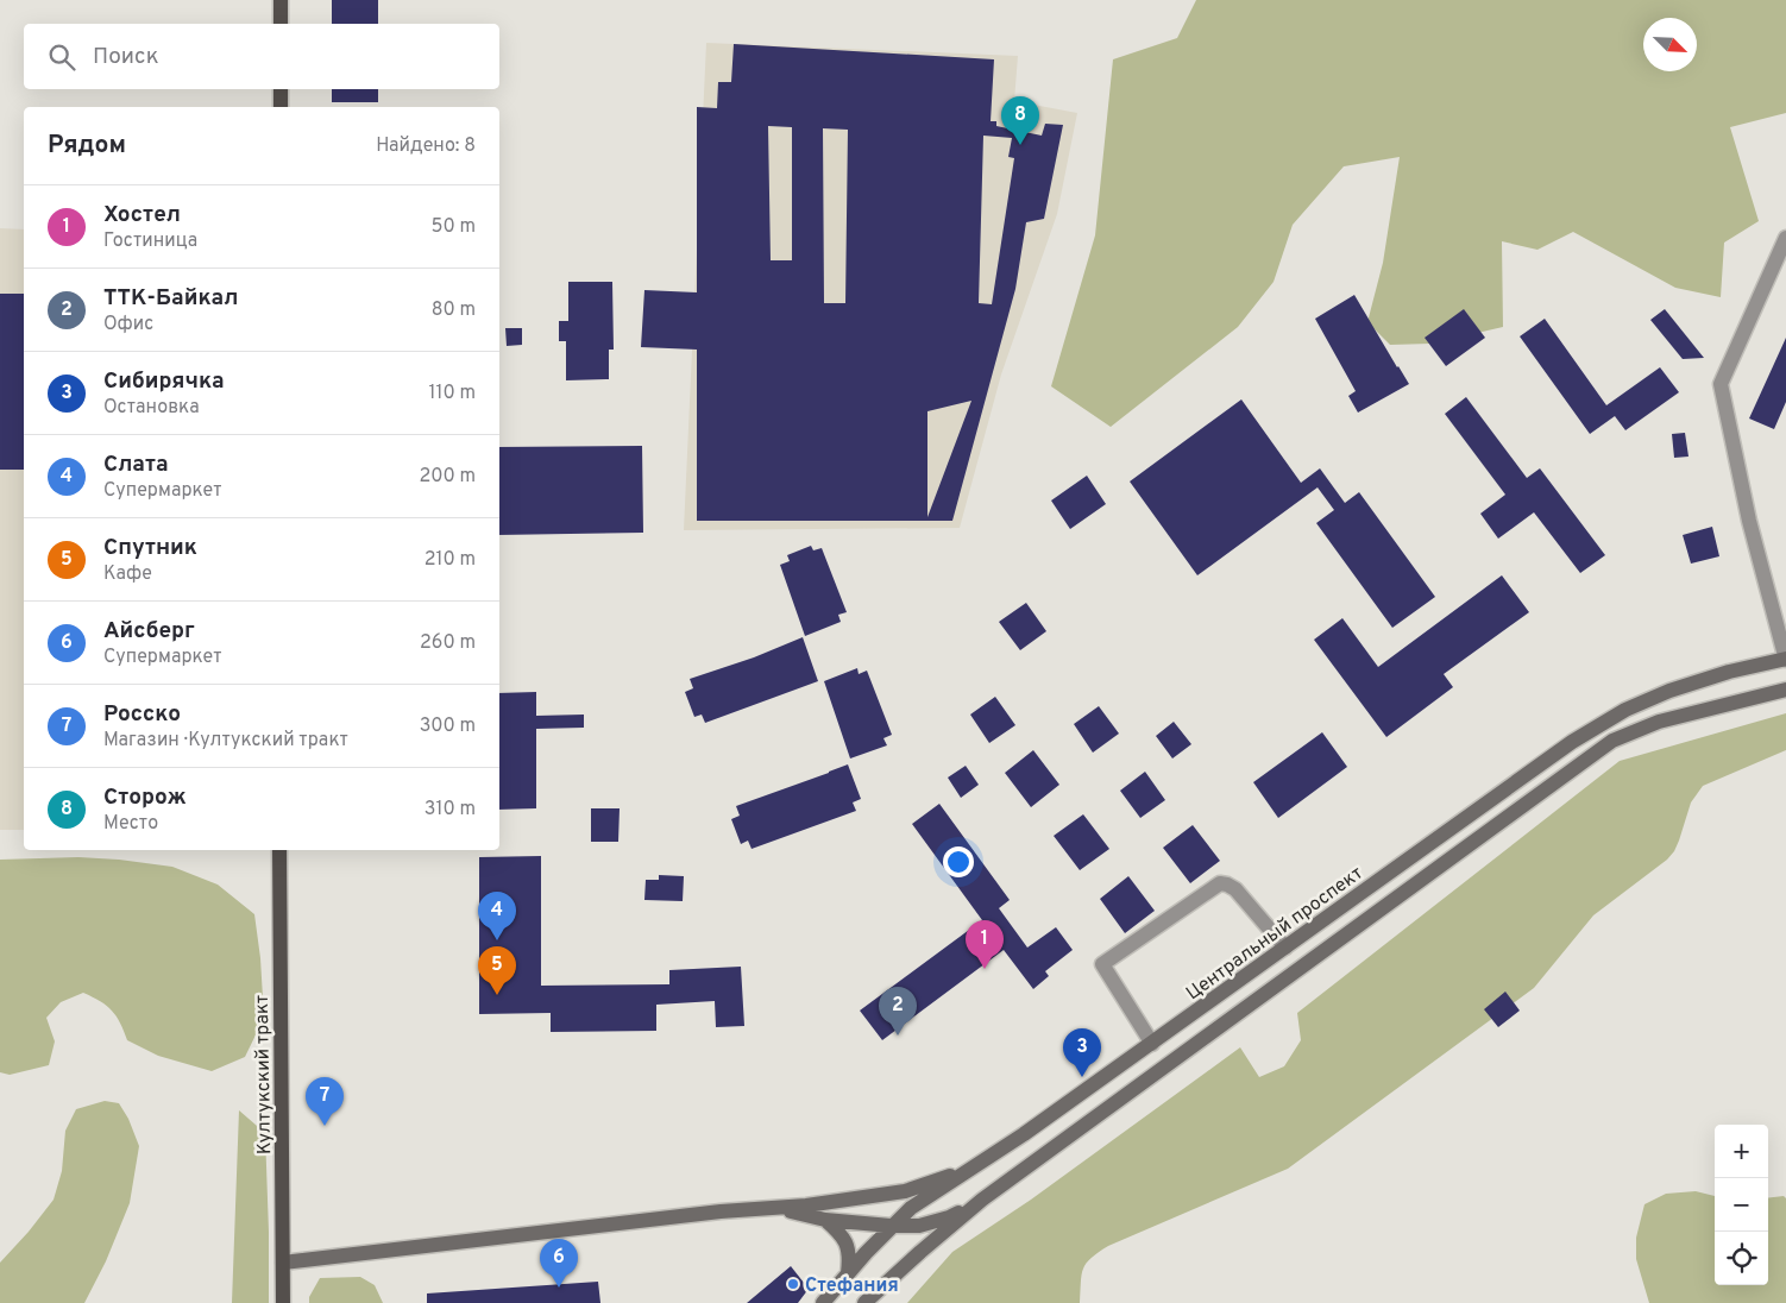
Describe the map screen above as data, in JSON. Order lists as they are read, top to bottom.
{
  "streets": {
    "main road": ["Центральный проспект", "Култукский тракт"]
  },
  "places": ["Стефания"],
  "north": "bottom right",
  "page": {
    "search": "Поиск",
    "pins": [
      "8",
      "4",
      "1",
      "5",
      "2",
      "3",
      "7",
      "6"
    ],
    "heading": ["Рядом", "Найдено: 8"],
    "list": [
      {
        "mark": "1",
        "name": "Хостел",
        "note": "Гостиница",
        "value": "50 m"
      },
      {
        "mark": "2",
        "name": "ТТК-Байкал",
        "note": "Офис",
        "value": "80 m"
      },
      {
        "mark": "3",
        "name": "Сибирячка",
        "note": "Остановка",
        "value": "110 m"
      },
      {
        "mark": "4",
        "name": "Слата",
        "note": "Супермаркет",
        "value": "200 m"
      },
      {
        "mark": "5",
        "name": "Спутник",
        "note": "Кафе",
        "value": "210 m"
      },
      {
        "mark": "6",
        "name": "Айсберг",
        "note": "Супермаркет",
        "value": "260 m"
      },
      {
        "mark": "7",
        "name": "Росско",
        "note": "Магазин · Култукский тракт",
        "value": "300 m"
      },
      {
        "mark": "8",
        "name": "Сторож",
        "note": "Место",
        "value": "310 m"
      }
    ],
    "map_buttons": ["+", "−"]
  }
}
